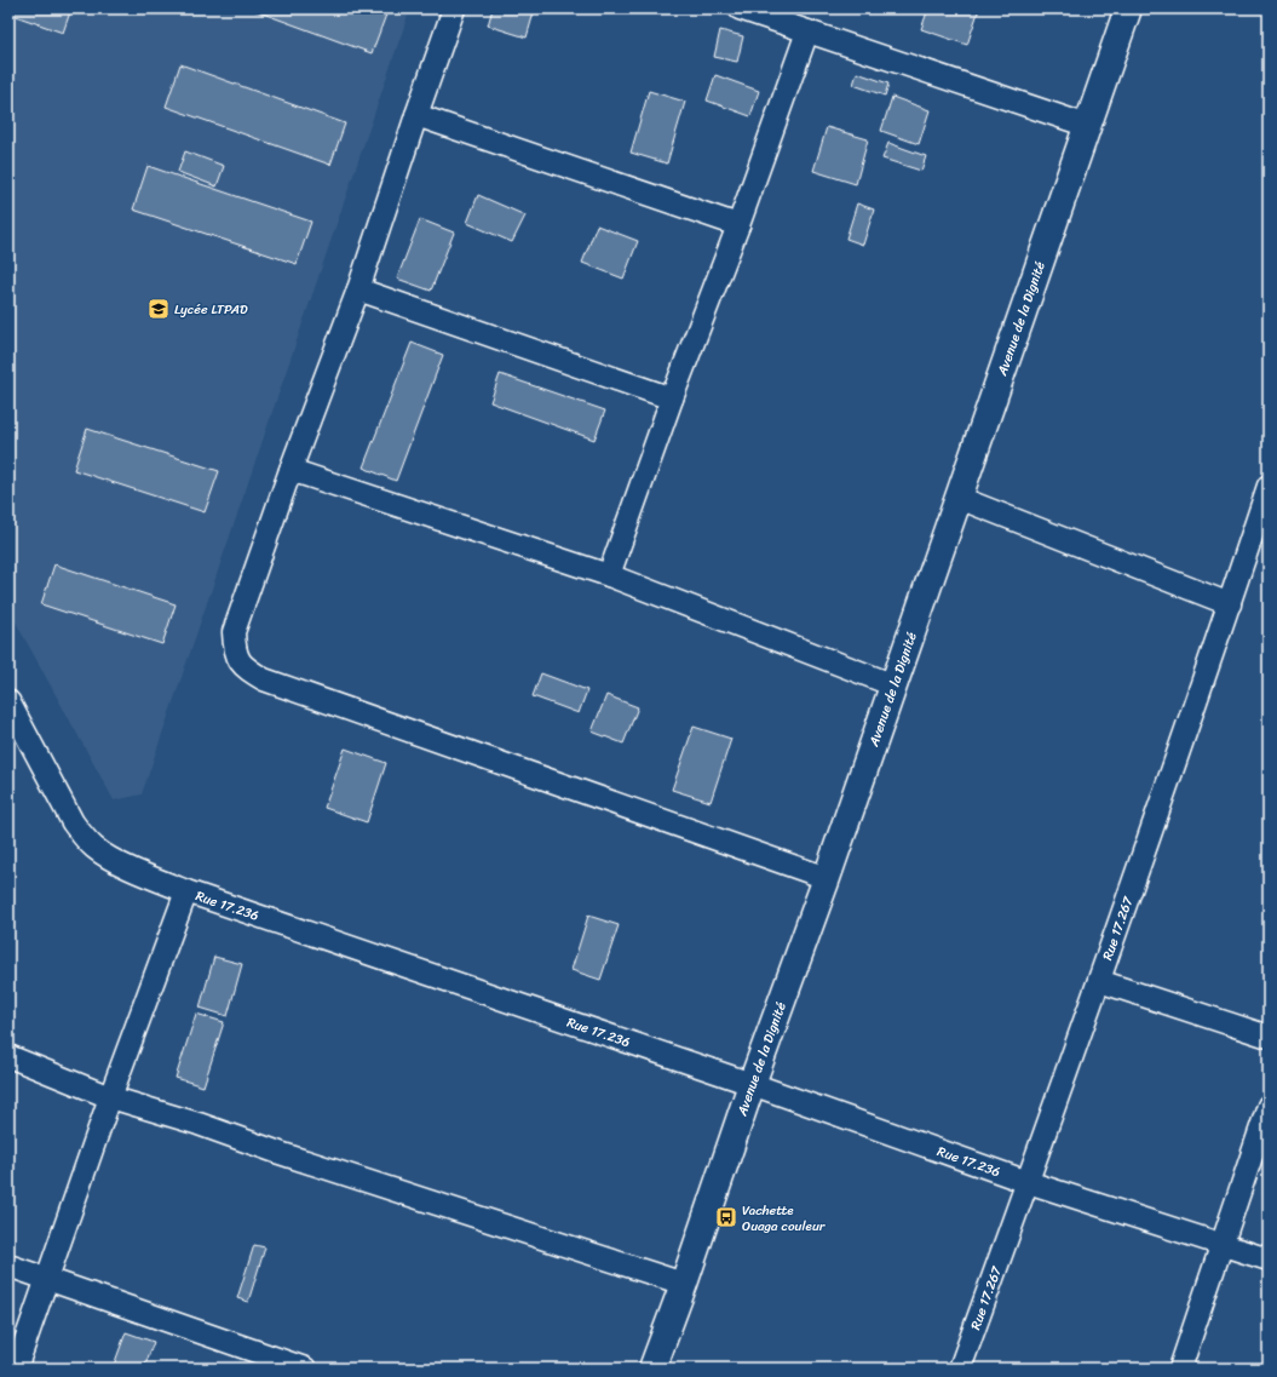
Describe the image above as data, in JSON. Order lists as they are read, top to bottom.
{
  "streets": {
    "street": ["Avenue de la Dignité", "Rue 17.236", "Rue 17.267"]
  },
  "crossings": [
    ["Avenue de la Dignité", "Rue 17.236"],
    ["Rue 17.236", "Rue 17.267"]
  ],
  "places": {
    "school or university": ["Lycée LTPAD"],
    "bus stop": ["Vachette Ouaga couleur"]
  }
}
